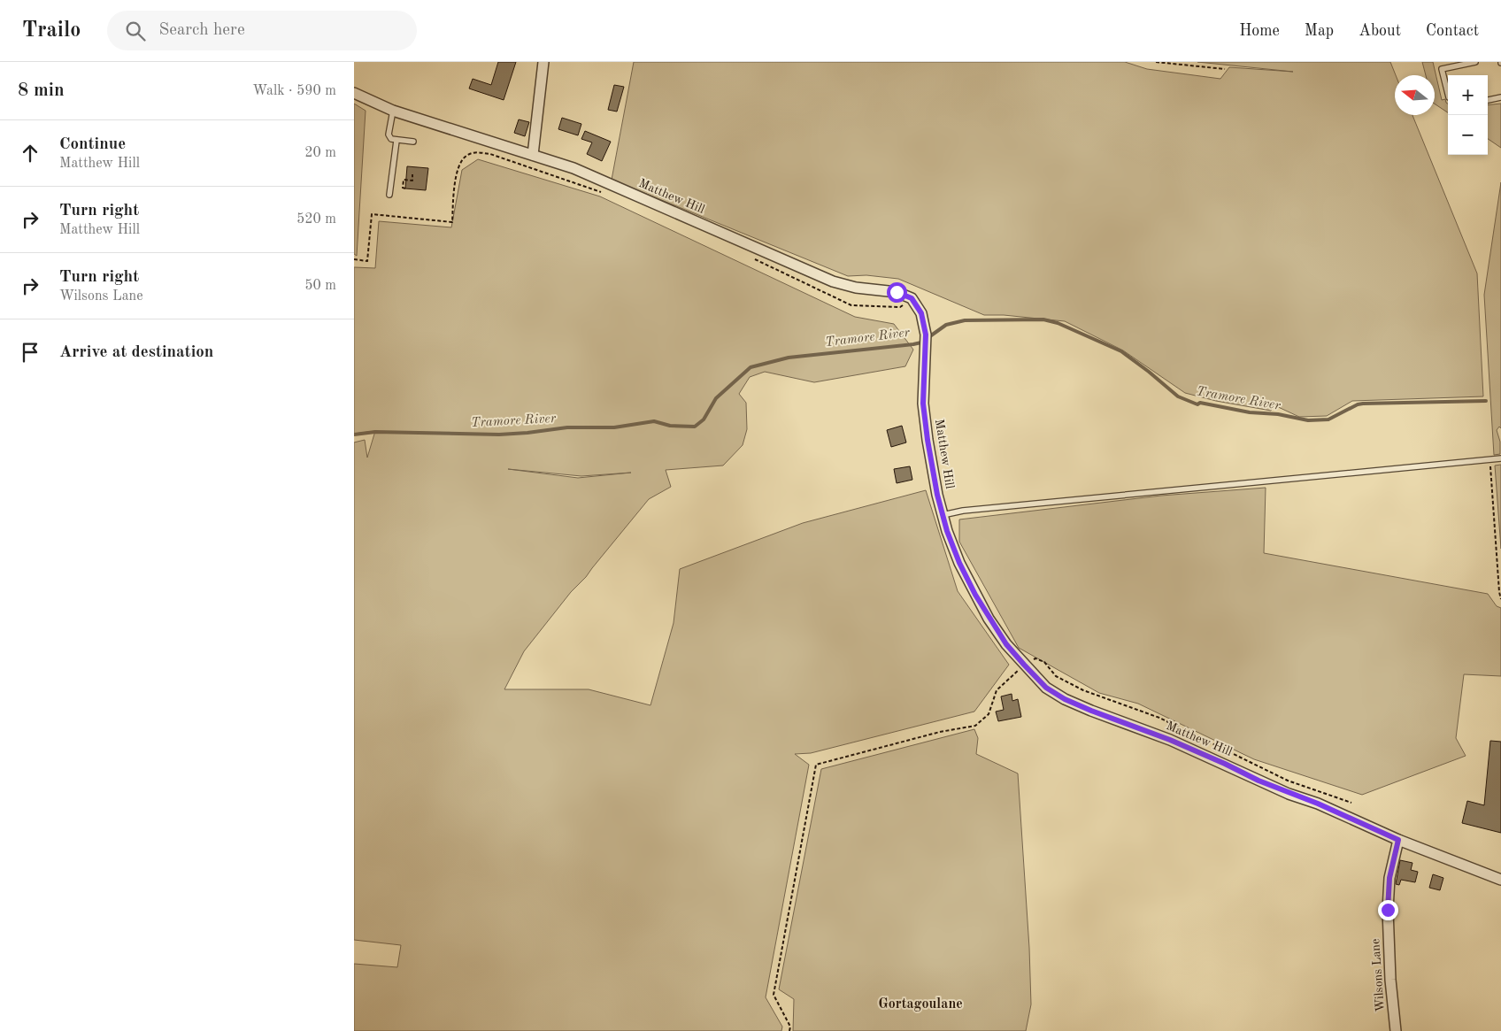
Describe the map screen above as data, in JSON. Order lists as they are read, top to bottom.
{
  "streets": {
    "street": ["Matthew Hill", "Wilsons Lane"]
  },
  "crossings": [
    ["Matthew Hill", "Wilsons Lane"]
  ],
  "districts": ["Gortagoulane"],
  "water": ["Tramore River"],
  "north": "left",
  "page": {
    "header": "Trailo",
    "search": "Search here",
    "nav": [
      "Home",
      "Map",
      "About",
      "Contact"
    ],
    "heading": ["8 min", "Walk · 590 m"],
    "map_buttons": ["+", "−"],
    "list": [
      ["Continue", "Matthew Hill", "20 m"],
      ["Turn right", "Matthew Hill", "520 m"],
      ["Turn right", "Wilsons Lane", "50 m"],
      "Arrive at destination"
    ]
  }
}
